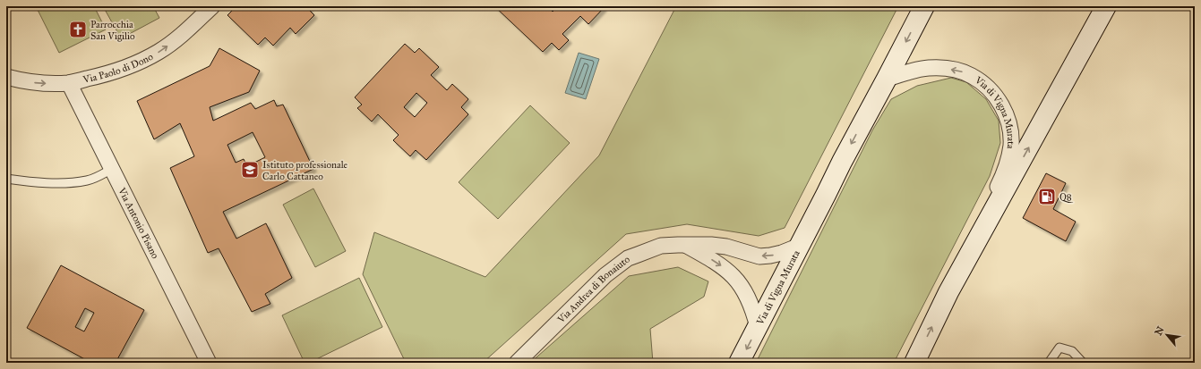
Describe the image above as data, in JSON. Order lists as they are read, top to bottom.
{
  "streets": {
    "main road": ["Via di Vigna Murata"],
    "street": ["Via Paolo di Dono", "Via Antonio Pisano", "Via Andrea di Bonaiuto"]
  },
  "crossings": [
    ["Via Paolo di Dono", "Via Antonio Pisano"],
    ["Via di Vigna Murata", "Via Andrea di Bonaiuto"]
  ],
  "one_way": ["Via Paolo di Dono"],
  "places": {
    "church": ["Parrocchia San Vigilio"],
    "school or university": ["Istituto professionale Carlo Cattaneo"],
    "fuel station": ["Q8"]
  },
  "north": "top left"
}
